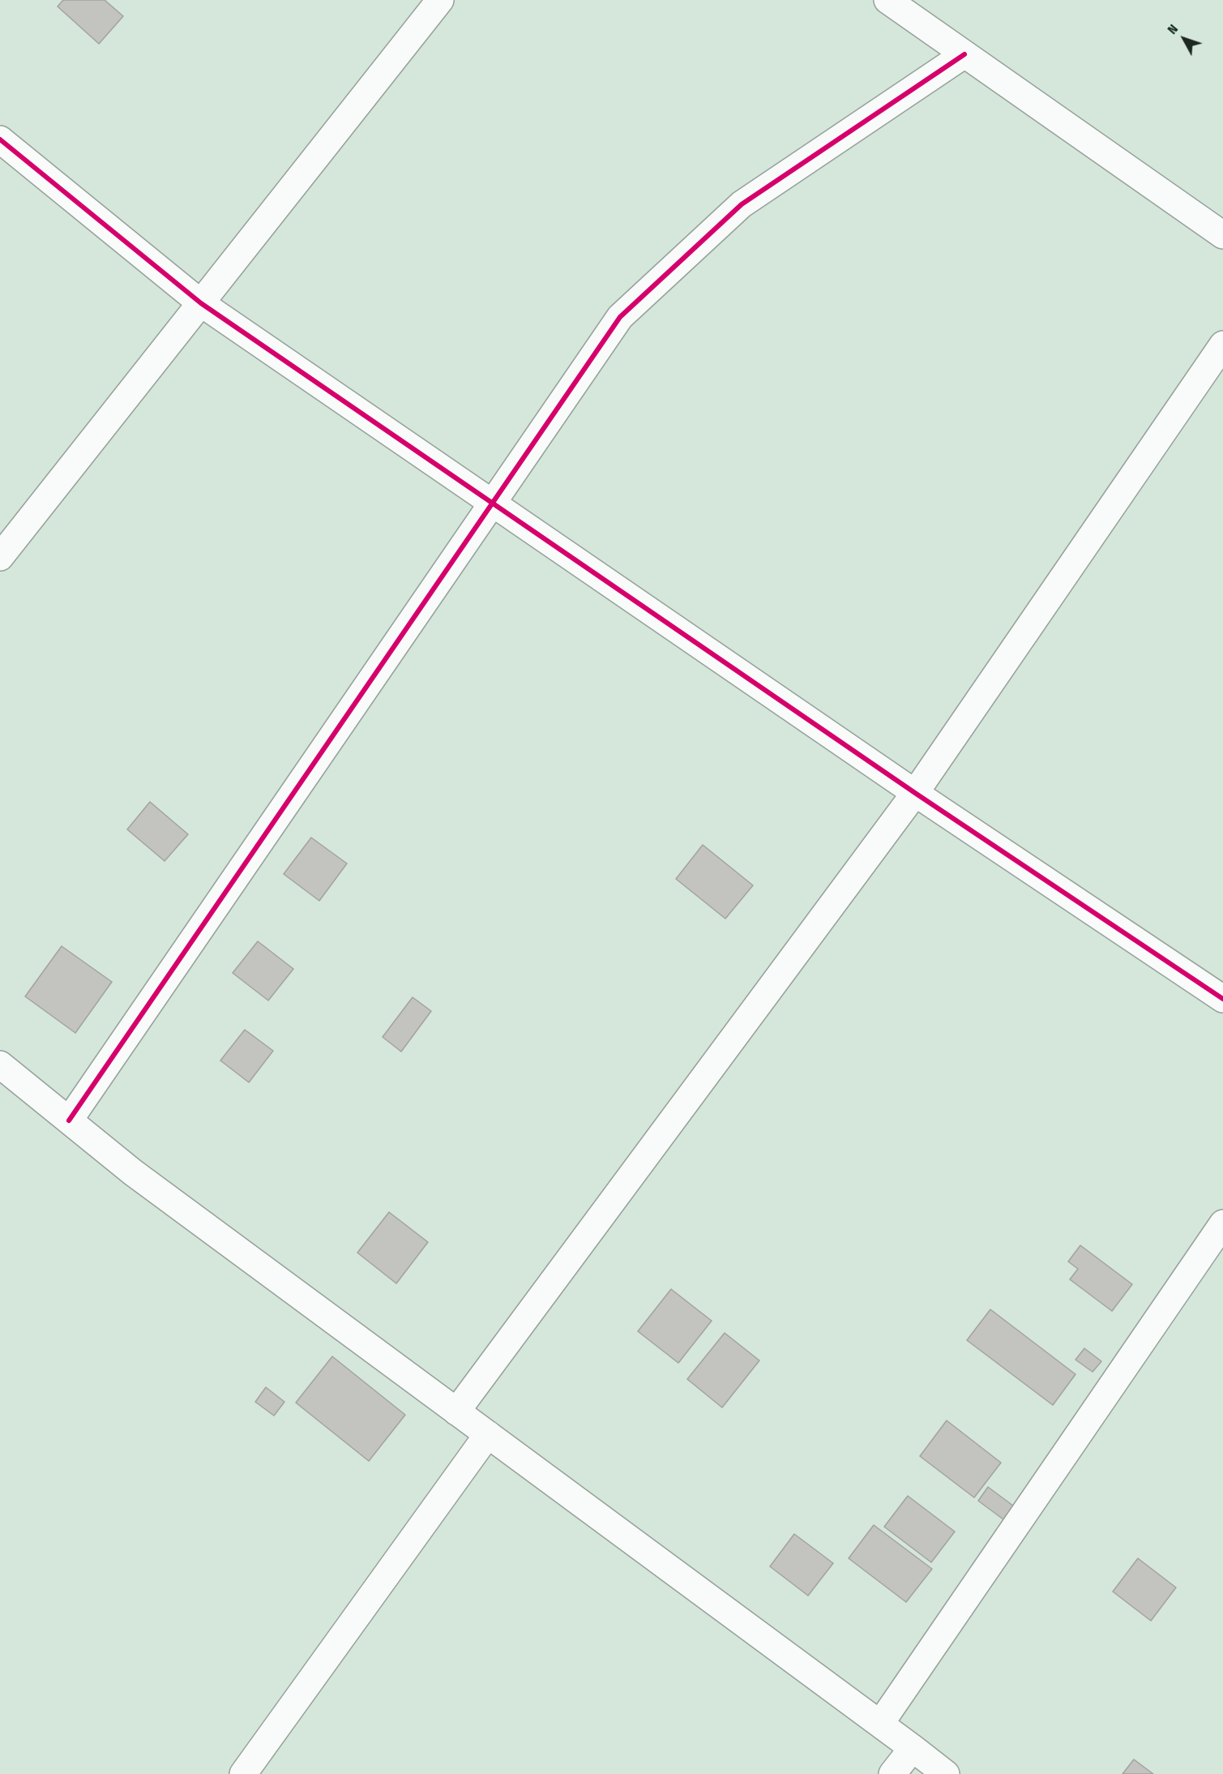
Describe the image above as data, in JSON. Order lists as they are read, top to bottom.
{
  "north": "top left"
}
